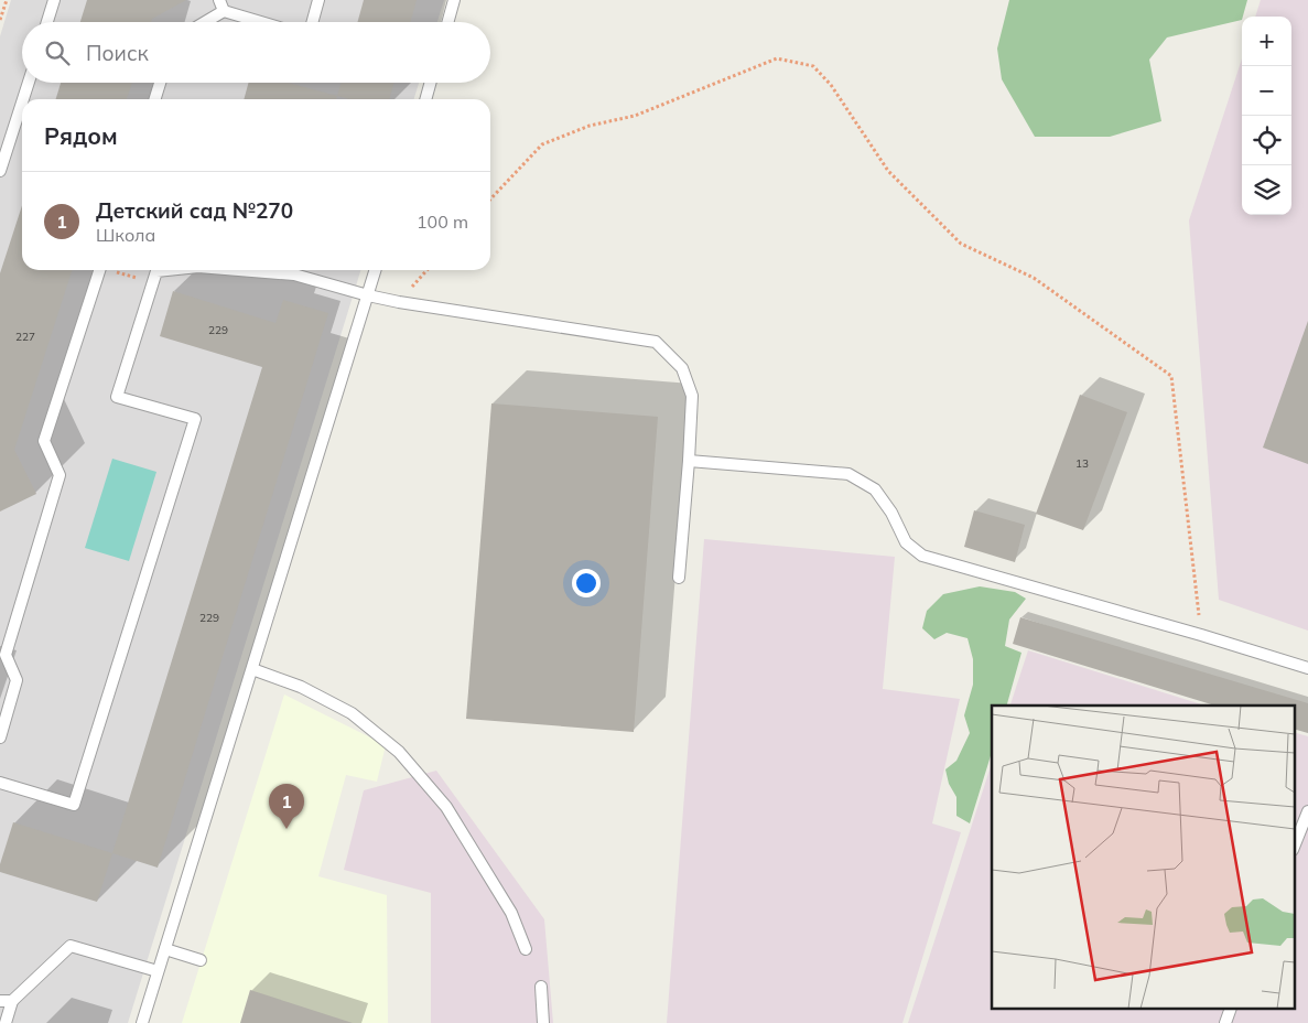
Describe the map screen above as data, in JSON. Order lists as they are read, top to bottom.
{
  "house_numbers": [
    "229",
    "227",
    "13",
    "229"
  ],
  "page": {
    "map_buttons": ["+", "−"],
    "search": "Поиск",
    "heading": "Рядом",
    "list": [
      {
        "mark": "1",
        "name": "Детский сад №270",
        "note": "Школа",
        "value": "100 m"
      }
    ],
    "pins": "1"
  }
}
